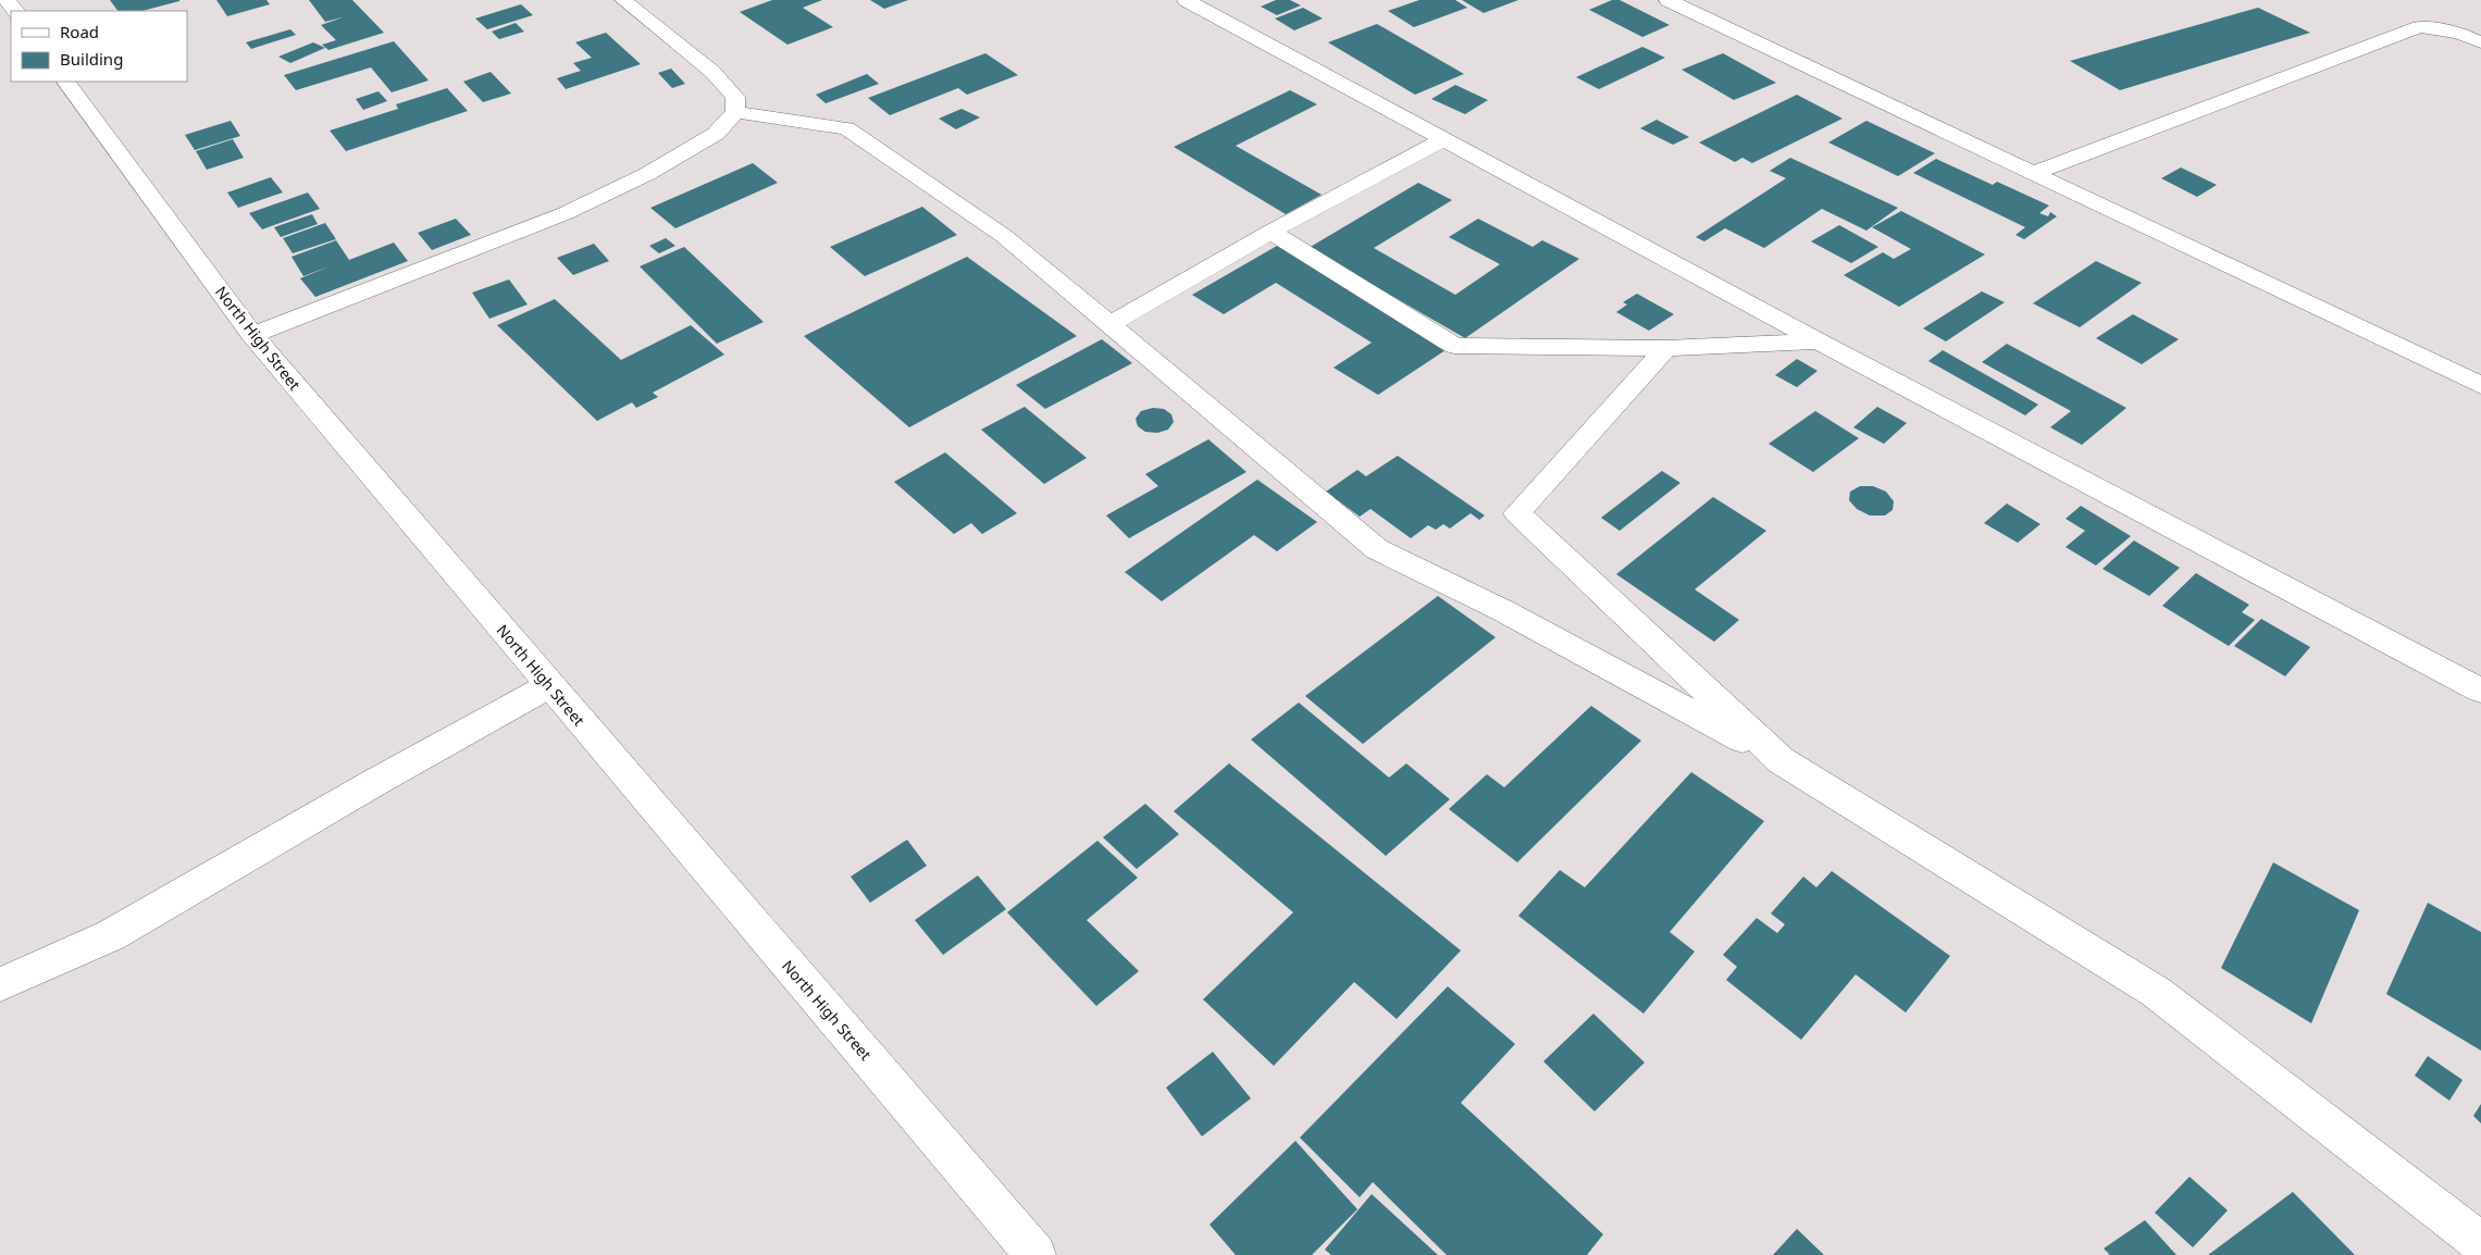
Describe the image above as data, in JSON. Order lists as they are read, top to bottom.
{
  "streets": {
    "main road": ["North High Street"]
  },
  "legend": ["Road", "Building"]
}
